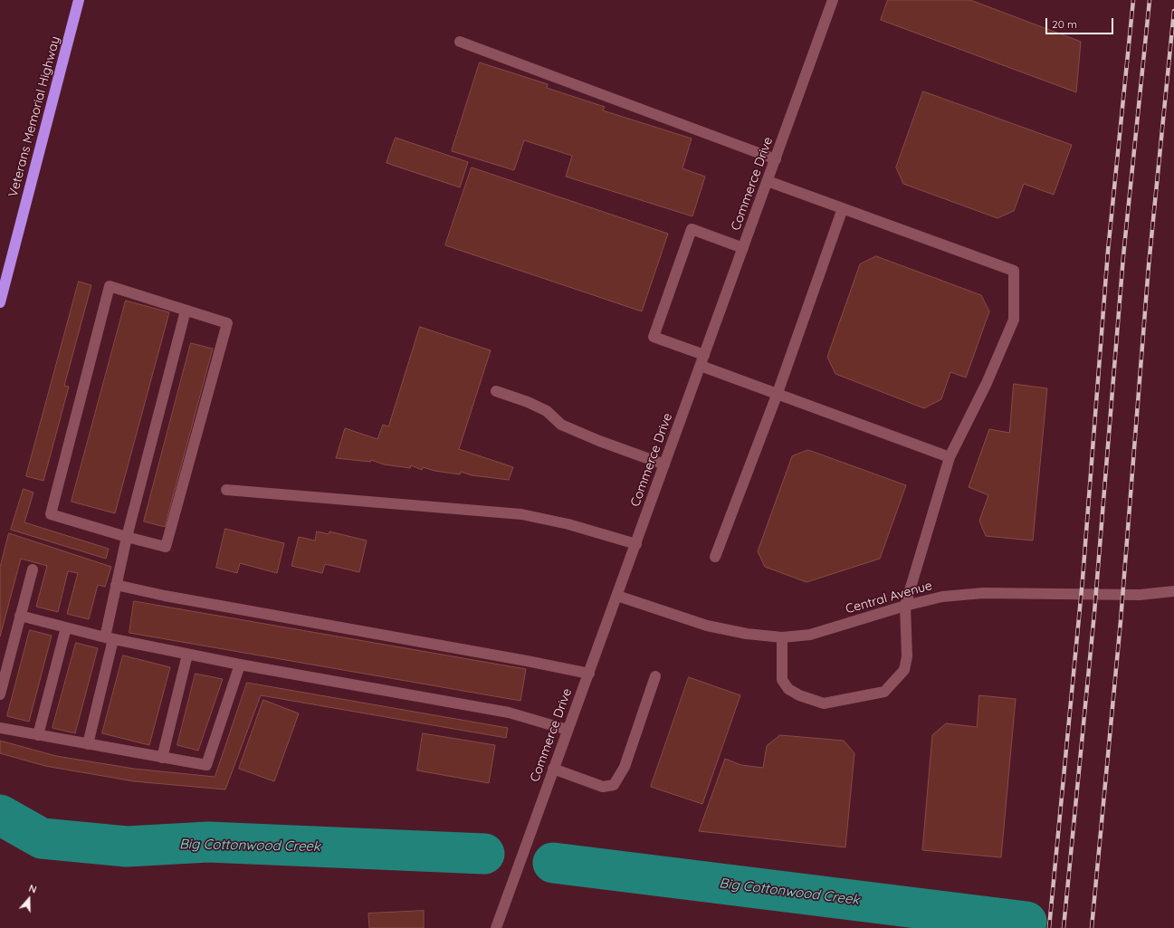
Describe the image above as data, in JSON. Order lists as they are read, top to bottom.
{
  "streets": {
    "highway": ["Veterans Memorial Highway"],
    "street": ["Commerce Drive", "Central Avenue"]
  },
  "crossings": [
    ["Commerce Drive", "Central Avenue"]
  ],
  "water": ["Big Cottonwood Creek"],
  "scale_bar": "20 m",
  "north": "top"
}
